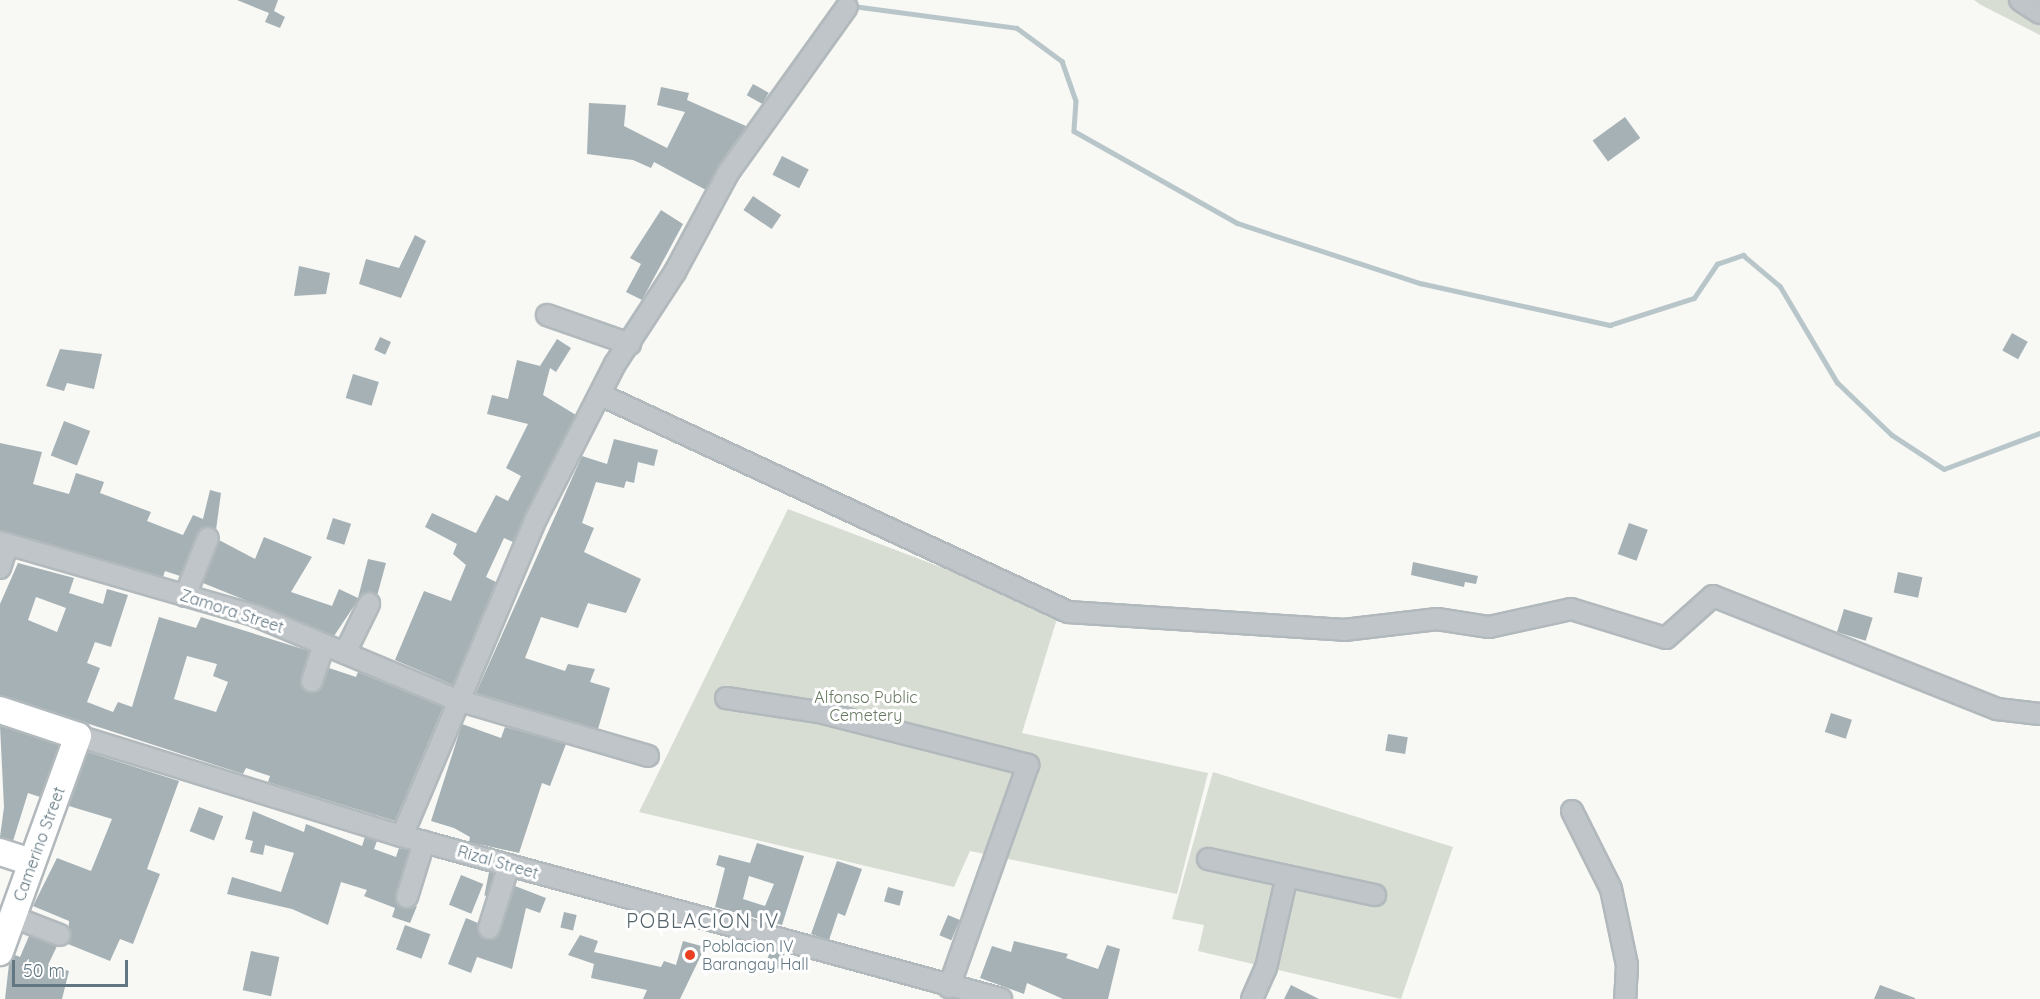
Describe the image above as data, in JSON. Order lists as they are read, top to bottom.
{
  "streets": {
    "main road": ["Camerino Street", "Rizal Street"],
    "street": ["Zamora Street"]
  },
  "crossings": [
    ["Camerino Street", "Rizal Street"]
  ],
  "districts": ["POBLACION IV"],
  "parks": ["Alfonso Public Cemetery"],
  "places": ["Poblacion IV Barangay Hall"],
  "scale_bar": "50 m"
}
